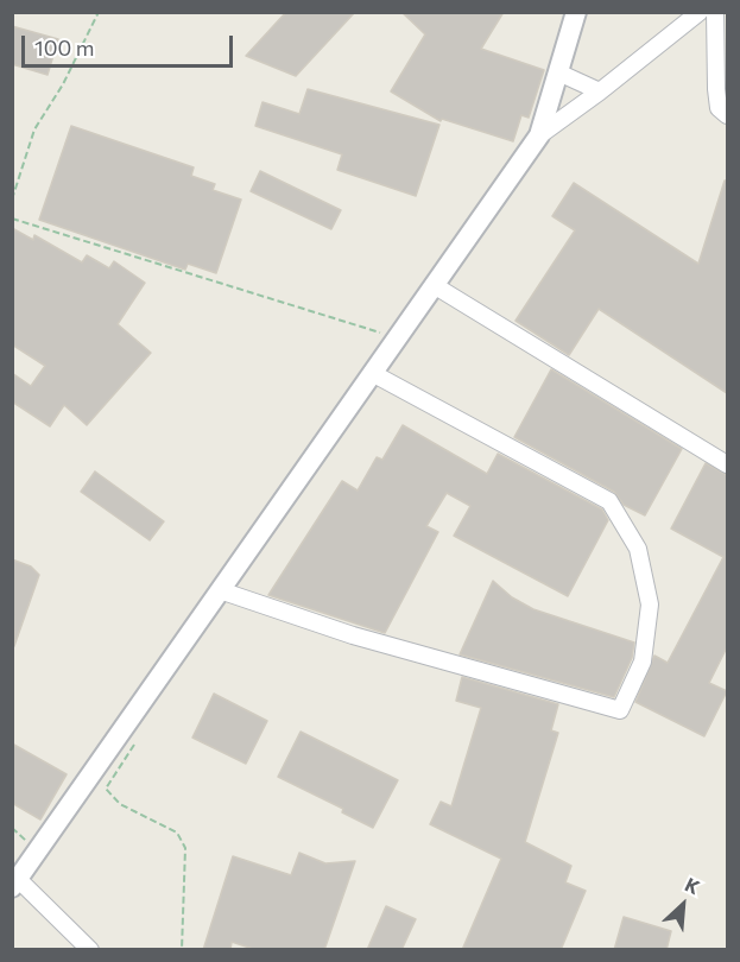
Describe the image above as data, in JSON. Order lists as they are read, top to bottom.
{
  "scale_bar": "100 m",
  "north": "top right"
}
